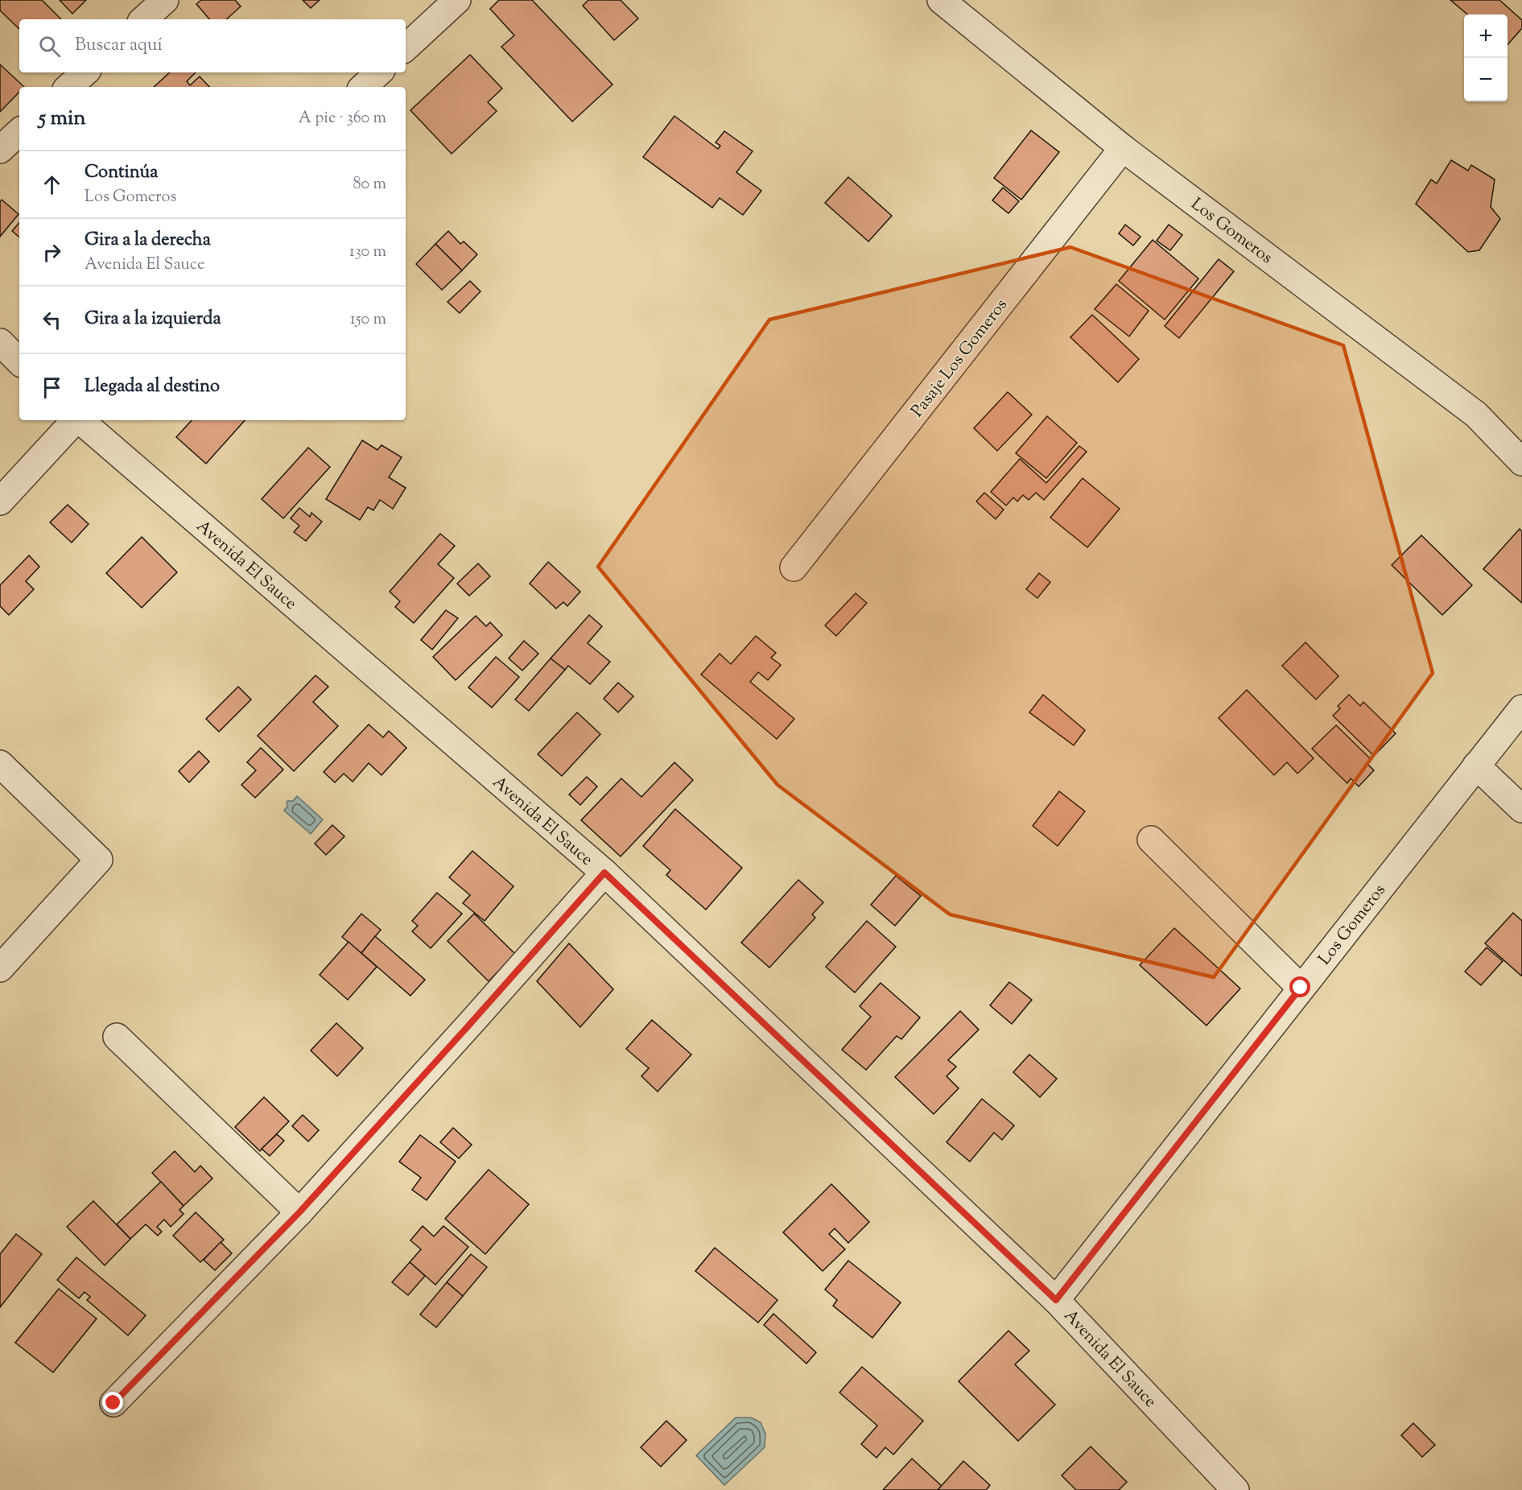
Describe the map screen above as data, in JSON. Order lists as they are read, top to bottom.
{
  "streets": {
    "street": ["Los Gomeros", "Pasaje Los Gomeros", "Avenida El Sauce"]
  },
  "crossings": [
    ["Los Gomeros", "Pasaje Los Gomeros"],
    ["Los Gomeros", "Avenida El Sauce"]
  ],
  "page": {
    "map_buttons": ["+", "−"],
    "search": "Buscar aquí",
    "heading": ["5 min", "A pie · 360 m"],
    "list": [
      ["Continúa", "Los Gomeros", "80 m"],
      ["Gira a la derecha", "Avenida El Sauce", "130 m"],
      ["Gira a la izquierda", "150 m"],
      "Llegada al destino"
    ]
  }
}
